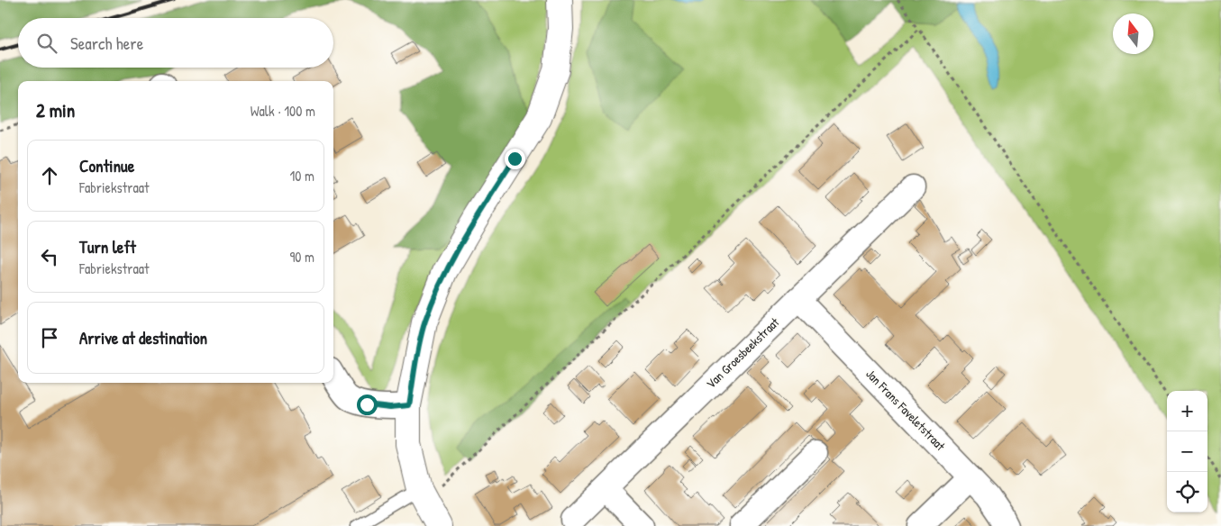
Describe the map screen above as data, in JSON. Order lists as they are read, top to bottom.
{
  "streets": {
    "street": ["Van Groesbeekstraat", "Jan Frans Faveletstraat"]
  },
  "crossings": [
    ["Van Groesbeekstraat", "Jan Frans Faveletstraat"]
  ],
  "north": "top",
  "page": {
    "search": "Search here",
    "heading": ["2 min", "Walk · 100 m"],
    "list": [
      ["Continue", "Fabriekstraat", "10 m"],
      ["Turn left", "Fabriekstraat", "90 m"],
      "Arrive at destination"
    ],
    "map_buttons": ["+", "−"]
  }
}
